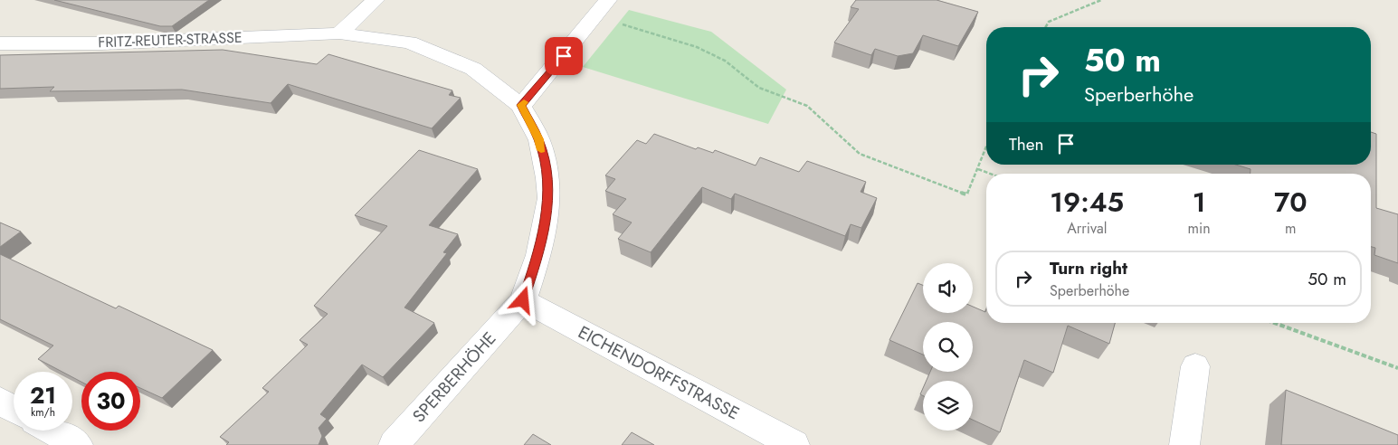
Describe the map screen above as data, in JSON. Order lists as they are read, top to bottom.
{
  "streets": {
    "street": ["FRITZ-REUTER-STRASSE", "EICHENDORFFSTRASSE", "SPERBERHÖHE"]
  },
  "crossings": [
    ["FRITZ-REUTER-STRASSE", "SPERBERHÖHE"],
    ["EICHENDORFFSTRASSE", "SPERBERHÖHE"]
  ],
  "page": {
    "turn": ["50 m", "Sperberhöhe"],
    "then": "Then",
    "eta": [
      "19:45",
      "Arrival",
      "1",
      "min",
      "70",
      "m"
    ],
    "list": [
      {
        "name": "Turn right",
        "note": "Sperberhöhe",
        "value": "50 m"
      }
    ],
    "speed": "21 km/h",
    "limit": "30"
  }
}
